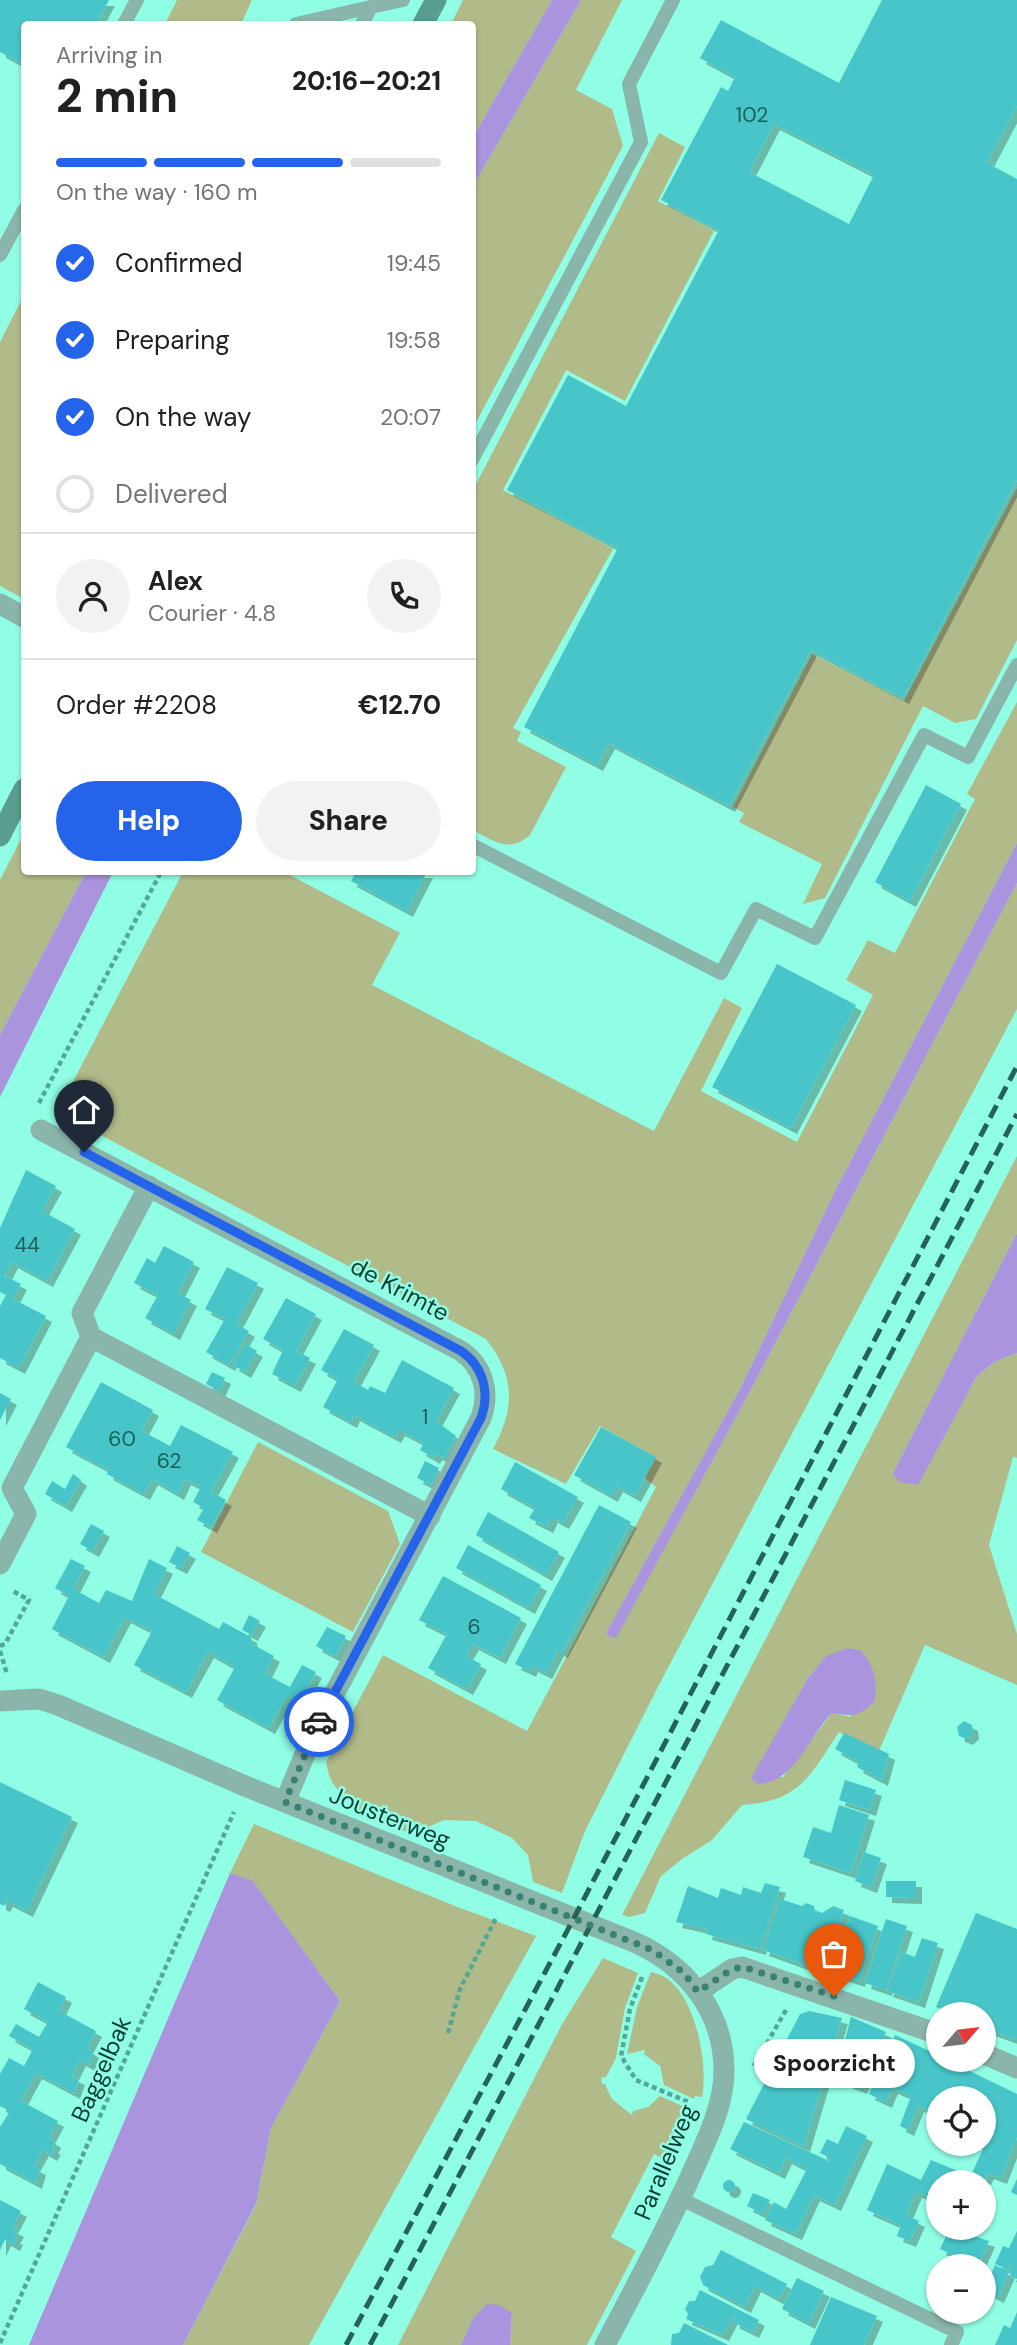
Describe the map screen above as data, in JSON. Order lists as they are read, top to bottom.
{
  "streets": {
    "street": ["de Krimte", "Jousterweg", "Parallelweg"],
    "path": ["Baggelbak"]
  },
  "crossings": [
    ["de Krimte", "Jousterweg"],
    ["Jousterweg", "Parallelweg"]
  ],
  "places": ["Spoorzicht"],
  "house_numbers": [
    "102",
    "44",
    "1",
    "60",
    "62",
    "6"
  ],
  "north": "top right",
  "page": {
    "heading": ["2 min", "Arriving in", "20:16–20:21"],
    "panel": [
      "Alex",
      "Courier · 4.8",
      "Order #2208",
      "€12.70"
    ],
    "bar": "On the way · 160 m",
    "list": [
      ["Confirmed", "19:45"],
      ["Preparing", "19:58"],
      ["On the way", "20:07"],
      "Delivered"
    ],
    "buttons": ["Help", "Share"],
    "map_buttons": ["+", "−"],
    "bubble": "Spoorzicht"
  }
}
